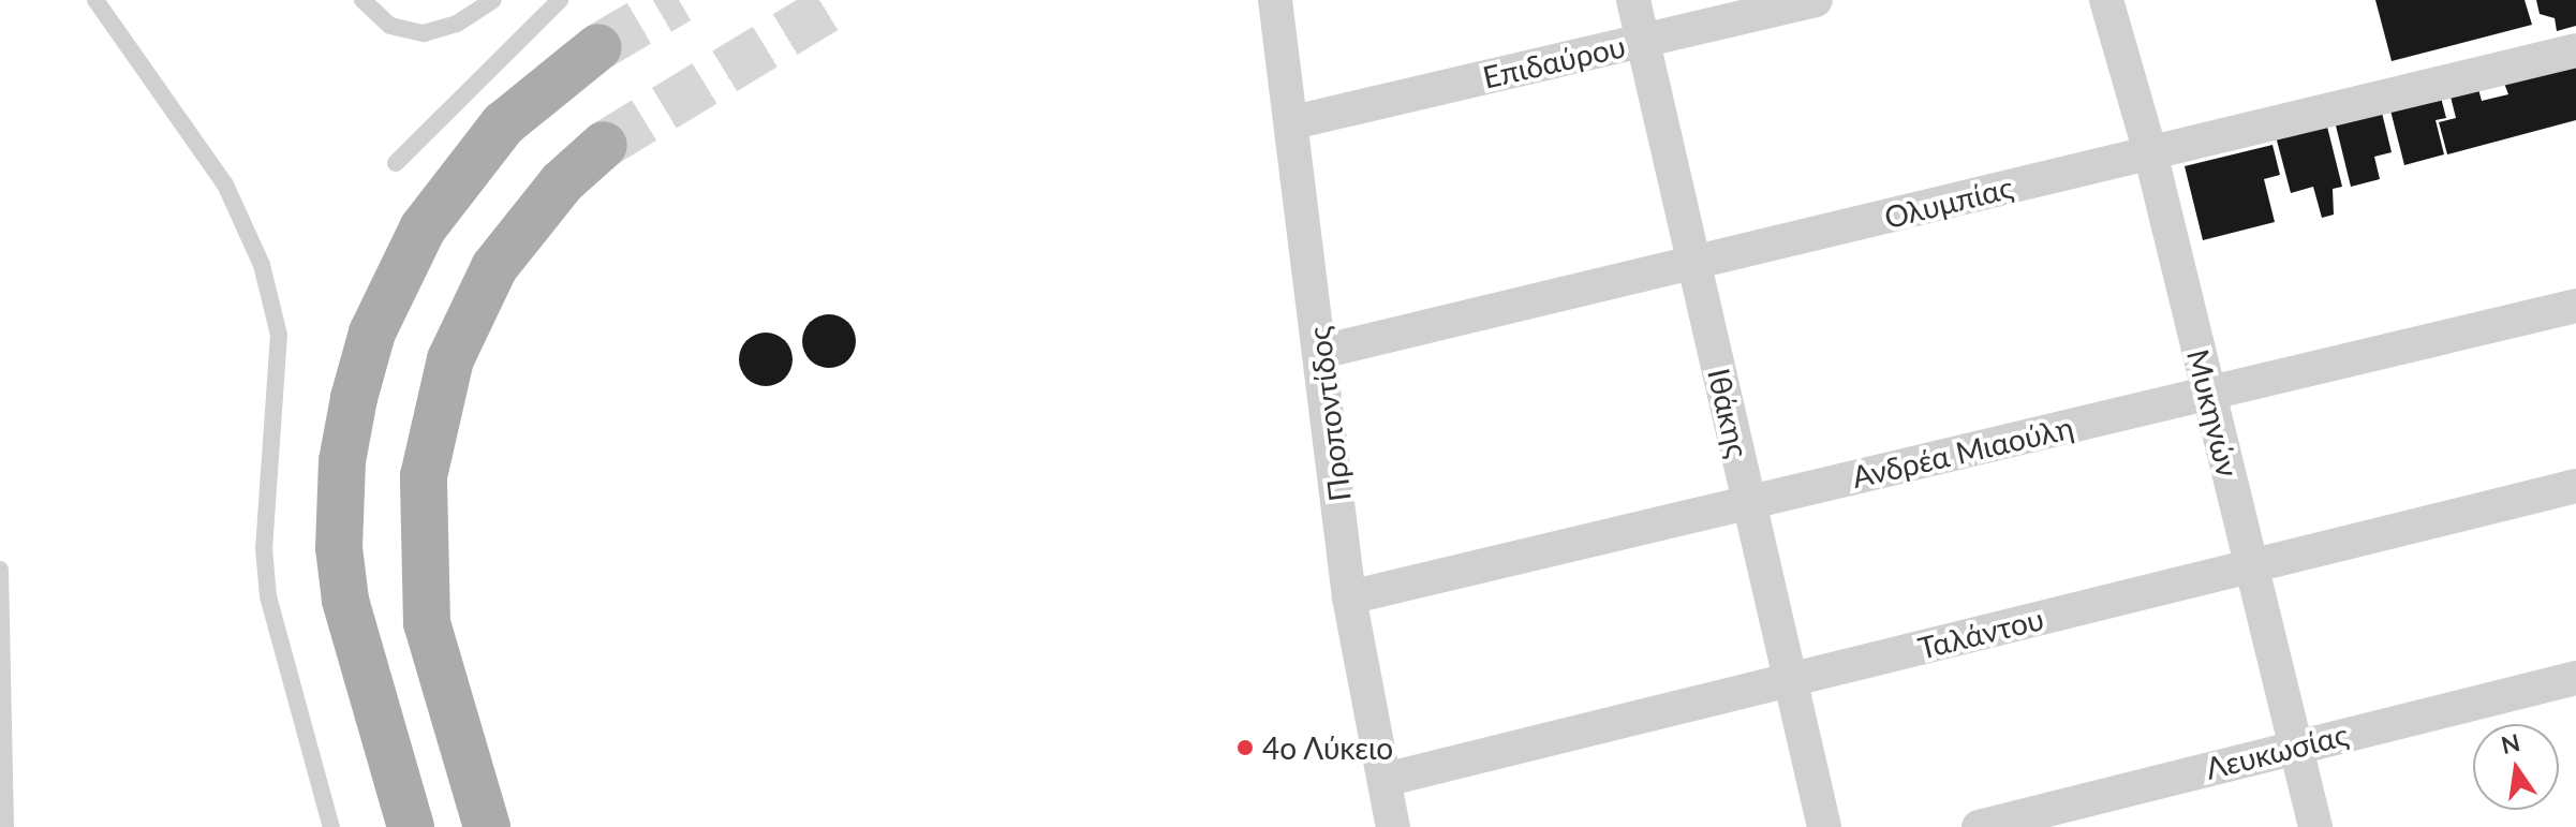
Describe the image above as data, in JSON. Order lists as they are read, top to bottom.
{
  "streets": {
    "street": [
      "Επιδαύρου",
      "Ολυμπίας",
      "Ιθάκης",
      "Μυκηνών",
      "Προποντίδος",
      "Ανδρέα Μιαούλη",
      "Ταλάντου",
      "Λευκωσίας"
    ]
  },
  "crossings": [
    ["Επιδαύρου", "Ιθάκης"],
    ["Επιδαύρου", "Προποντίδος"],
    ["Ολυμπίας", "Ιθάκης"],
    ["Ολυμπίας", "Μυκηνών"],
    ["Ολυμπίας", "Προποντίδος"],
    ["Ιθάκης", "Ανδρέα Μιαούλη"],
    ["Ιθάκης", "Ταλάντου"],
    ["Μυκηνών", "Ανδρέα Μιαούλη"],
    ["Μυκηνών", "Ταλάντου"],
    ["Μυκηνών", "Λευκωσίας"],
    ["Προποντίδος", "Ανδρέα Μιαούλη"],
    ["Προποντίδος", "Ταλάντου"]
  ],
  "places": ["4ο Λύκειο"],
  "north": "top"
}
